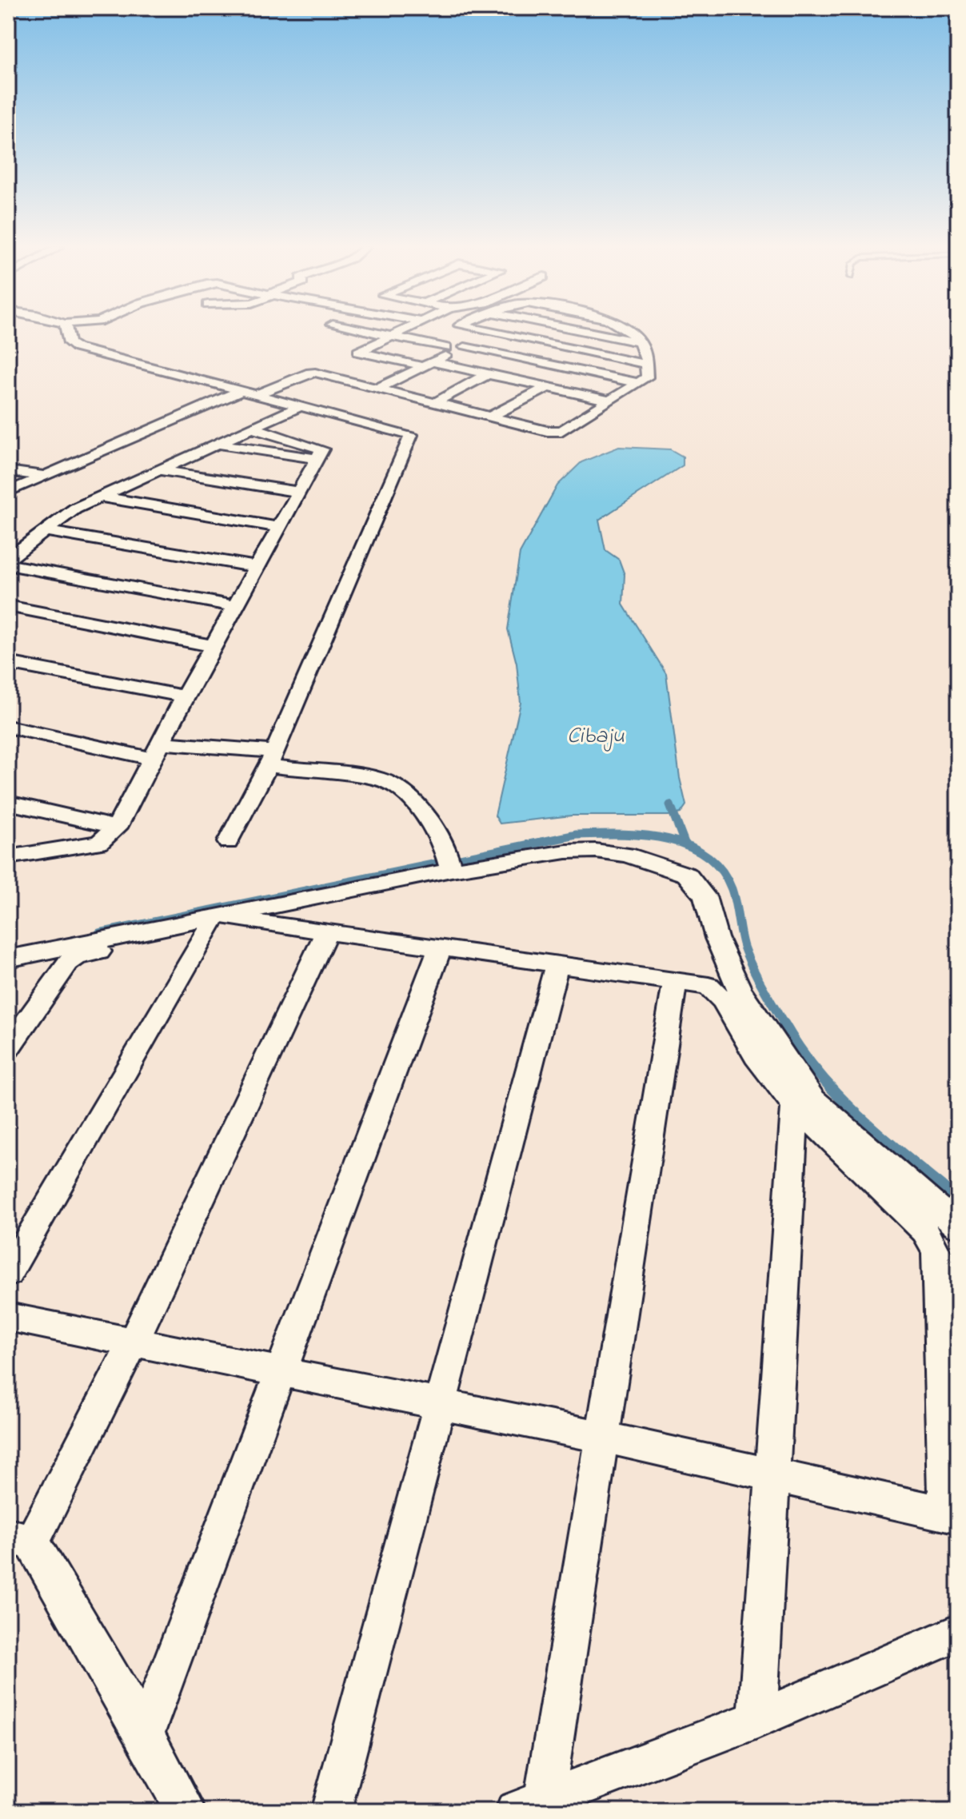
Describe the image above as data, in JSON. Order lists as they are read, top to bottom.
{
  "water": ["Cibaju"]
}
